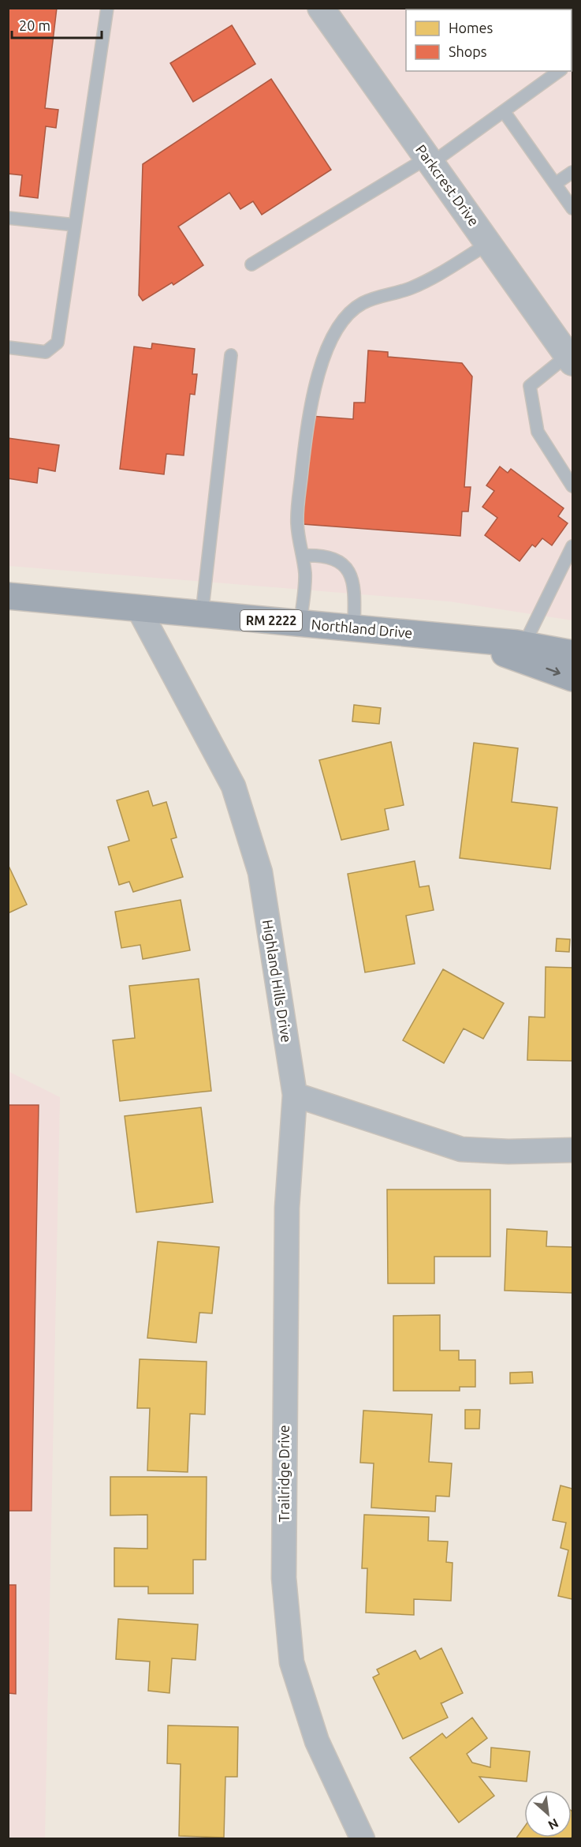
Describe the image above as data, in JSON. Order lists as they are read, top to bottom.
{
  "streets": {
    "main road": ["RM 2222", "Northland Drive"],
    "street": ["Parkcrest Drive", "Highland Hills Drive", "Trailridge Drive"]
  },
  "crossings": [
    ["RM 2222", "Northland Drive"],
    ["Northland Drive", "Highland Hills Drive"],
    ["Highland Hills Drive", "Trailridge Drive"]
  ],
  "legend": ["Homes", "Shops"],
  "scale_bar": "20 m",
  "north": "bottom right"
}
